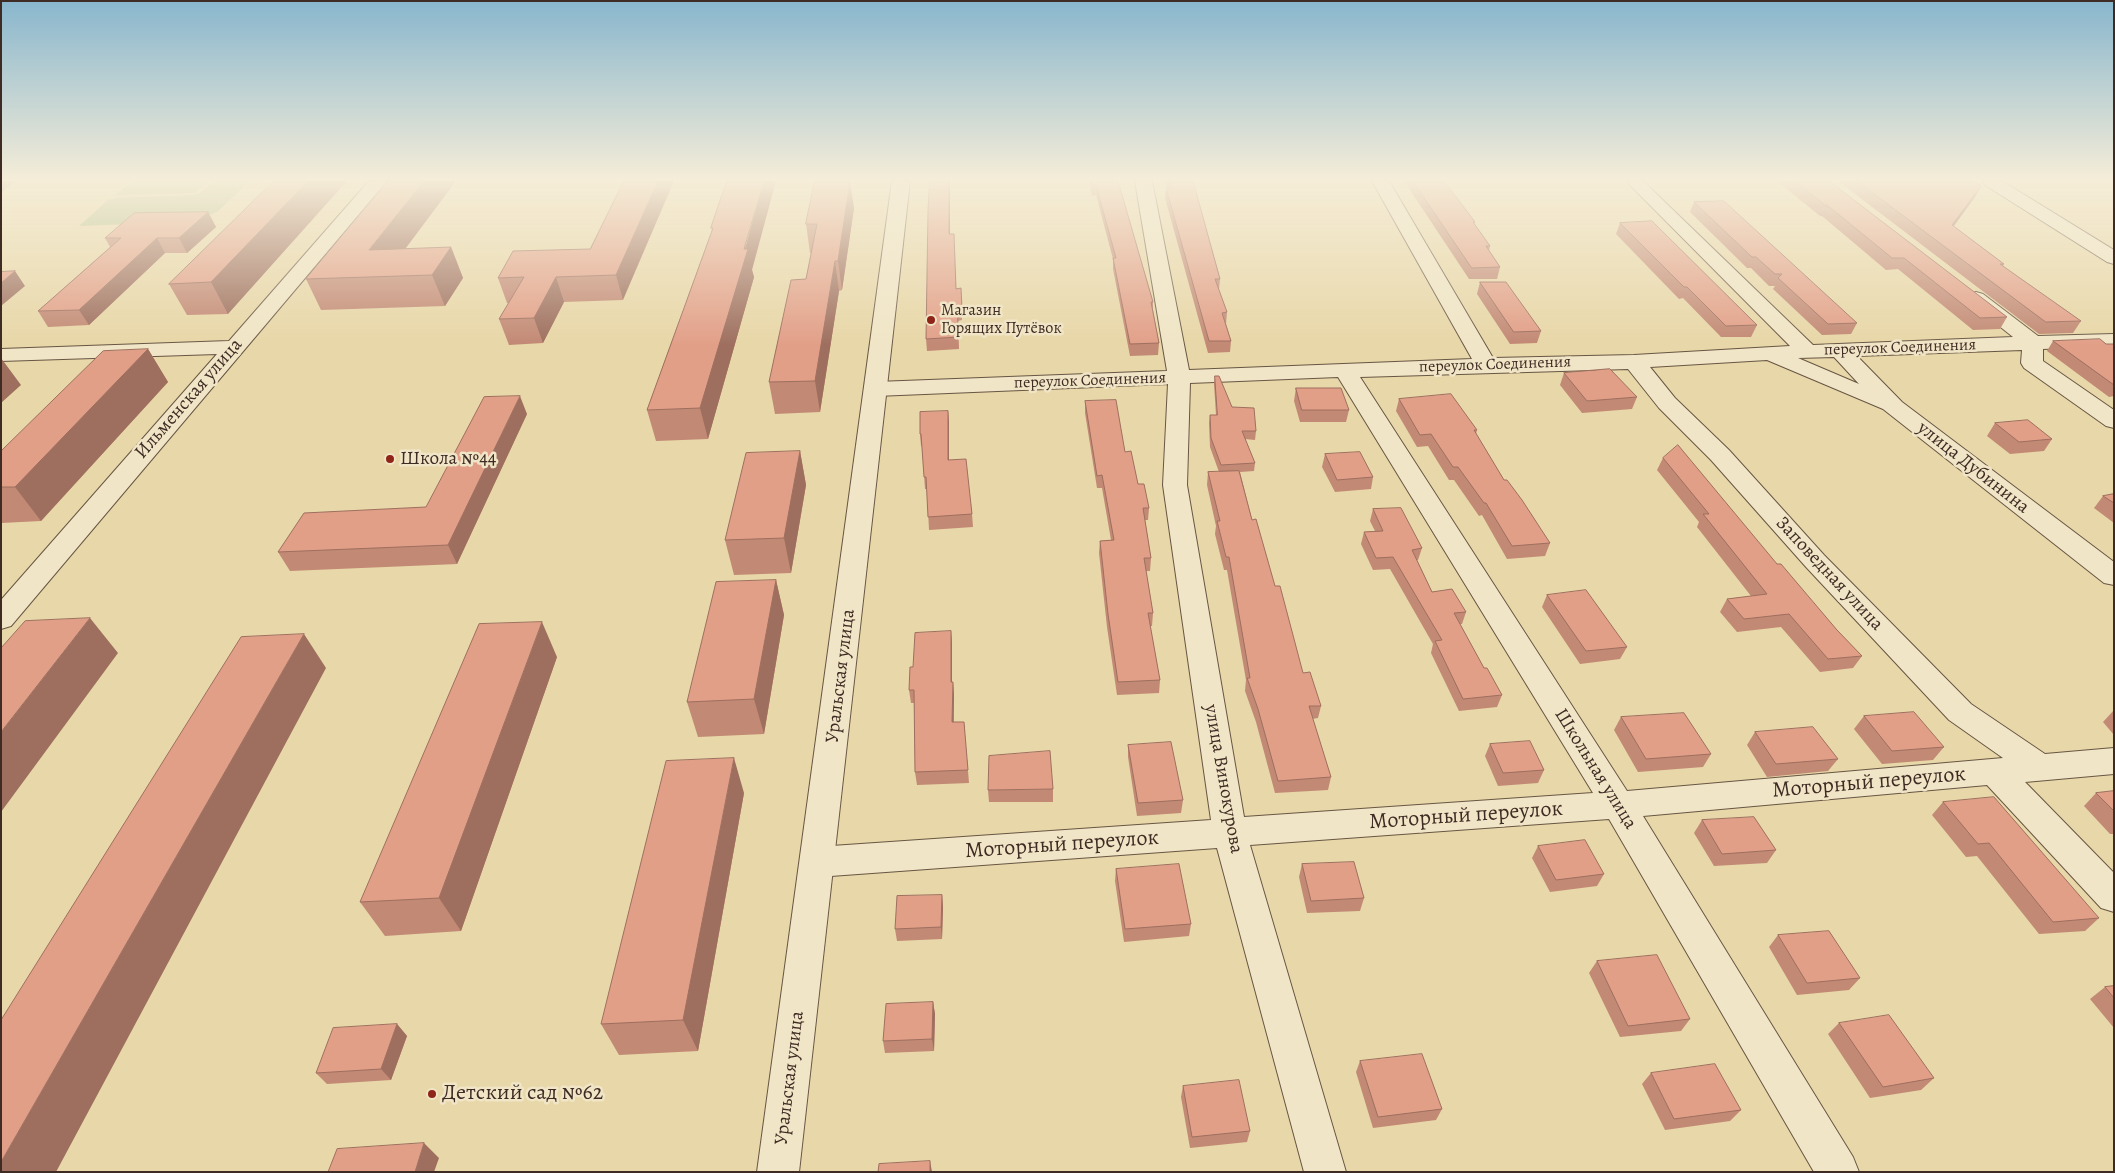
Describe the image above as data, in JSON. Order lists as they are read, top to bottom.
{
  "streets": {
    "street": [
      "переулок Соединения",
      "Ильменская улица",
      "улица Дубинина",
      "Заповедная улица",
      "Уральская улица",
      "Школьная улица",
      "улица Винокурова",
      "Моторный переулок"
    ]
  },
  "crossings": [
    ["переулок Соединения", "улица Дубинина"],
    ["переулок Соединения", "Заповедная улица"],
    ["переулок Соединения", "Уральская улица"],
    ["переулок Соединения", "Школьная улица"],
    ["переулок Соединения", "улица Винокурова"],
    ["Заповедная улица", "Моторный переулок"],
    ["Уральская улица", "Моторный переулок"],
    ["Школьная улица", "Моторный переулок"],
    ["улица Винокурова", "Моторный переулок"]
  ],
  "places": ["Магазин Горящих Путёвок", "Школа №44", "Детский сад №62"]
}
